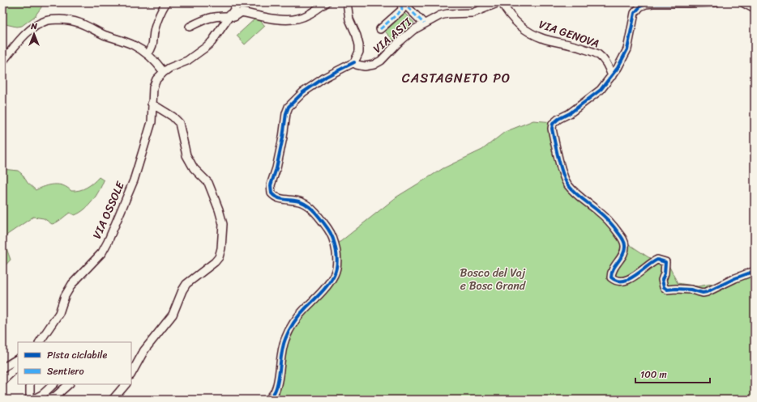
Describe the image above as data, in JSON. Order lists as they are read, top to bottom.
{
  "streets": {
    "street": ["VIA GENOVA", "VIA ASTI", "VIA OSSOLE"]
  },
  "crossings": [
    ["VIA GENOVA", "VIA ASTI"]
  ],
  "districts": ["CASTAGNETO PO"],
  "parks": ["Bosco del Vaj e Bosc Grand"],
  "legend": ["Pista ciclabile", "Sentiero"],
  "scale_bar": "100 m",
  "north": "top"
}
